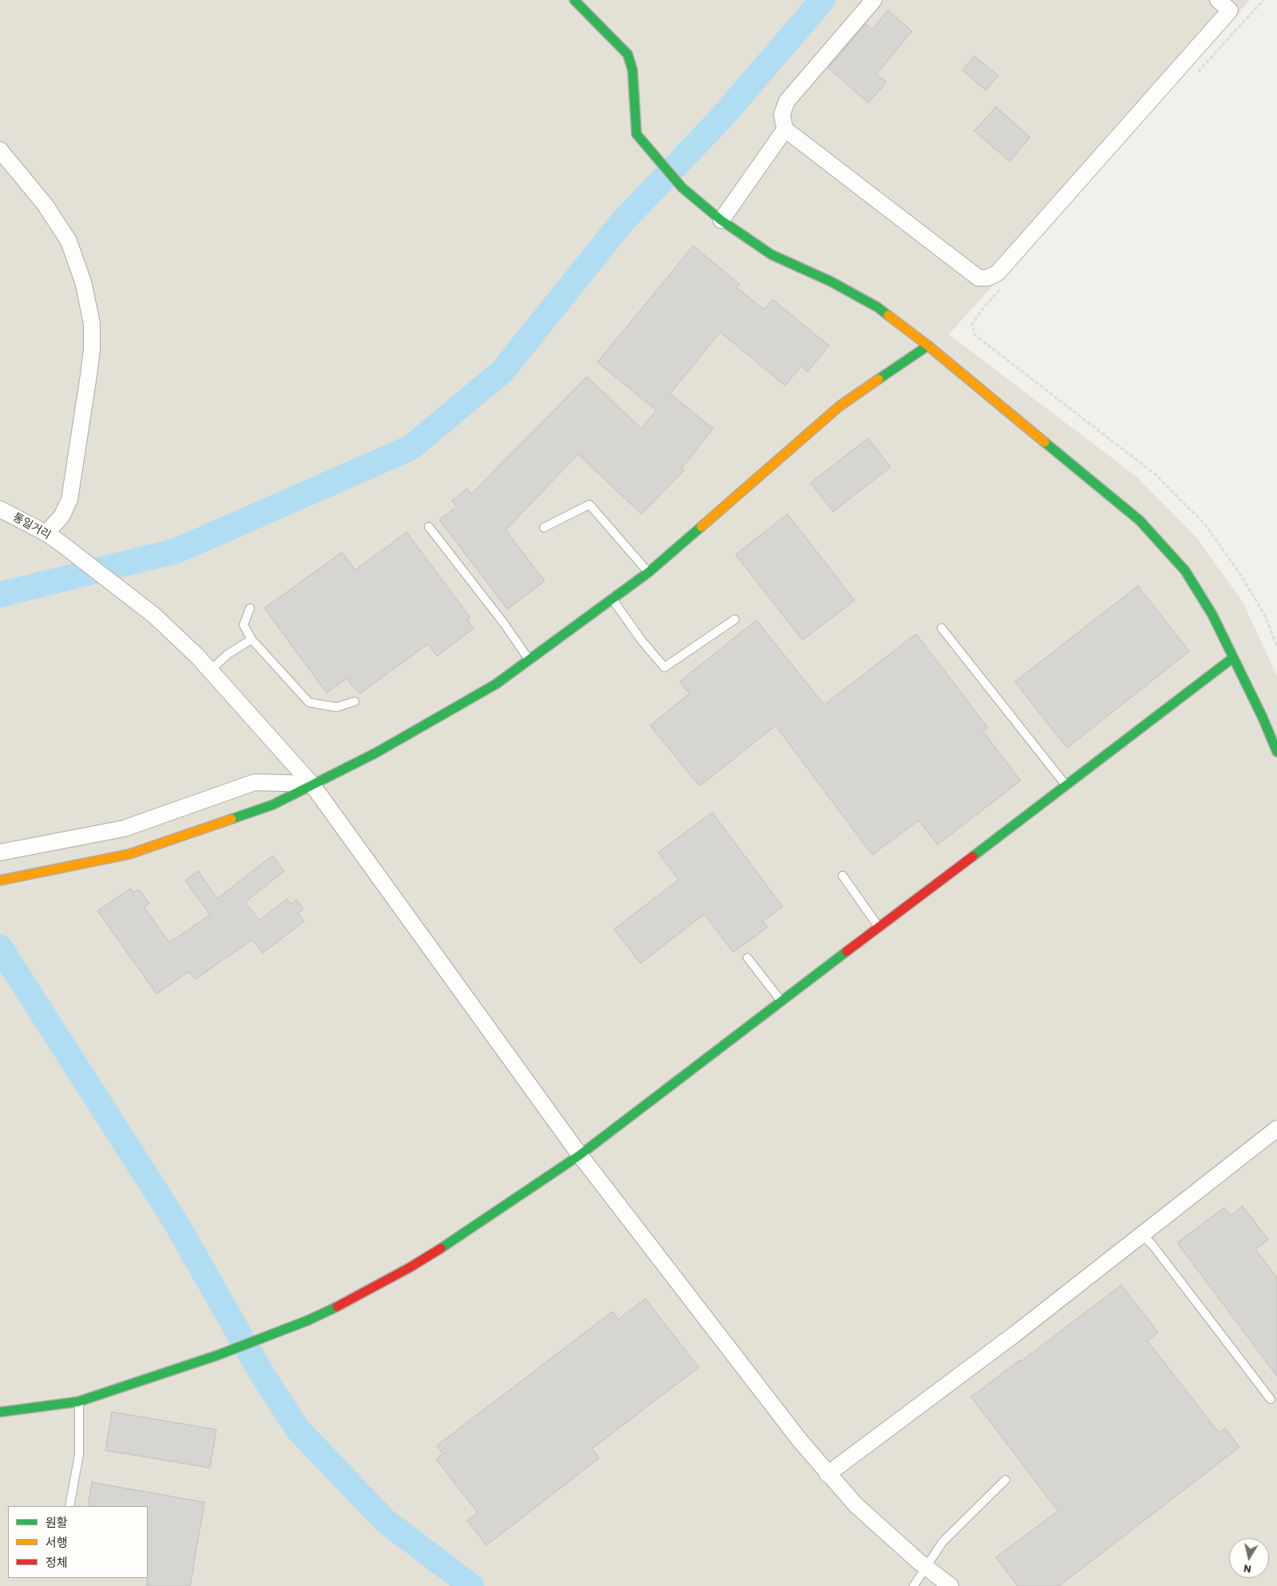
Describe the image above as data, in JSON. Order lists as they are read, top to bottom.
{
  "streets": {
    "street": ["통일거리"]
  },
  "legend": ["원활", "서행", "정체"],
  "north": "bottom"
}
